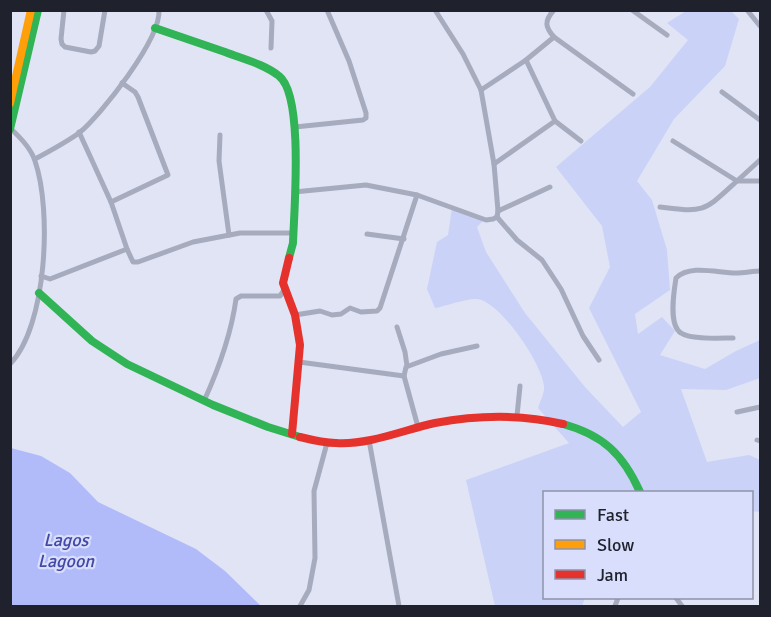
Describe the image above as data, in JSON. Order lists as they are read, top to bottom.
{
  "water": ["Lagos Lagoon"],
  "legend": ["Fast", "Slow", "Jam"]
}
